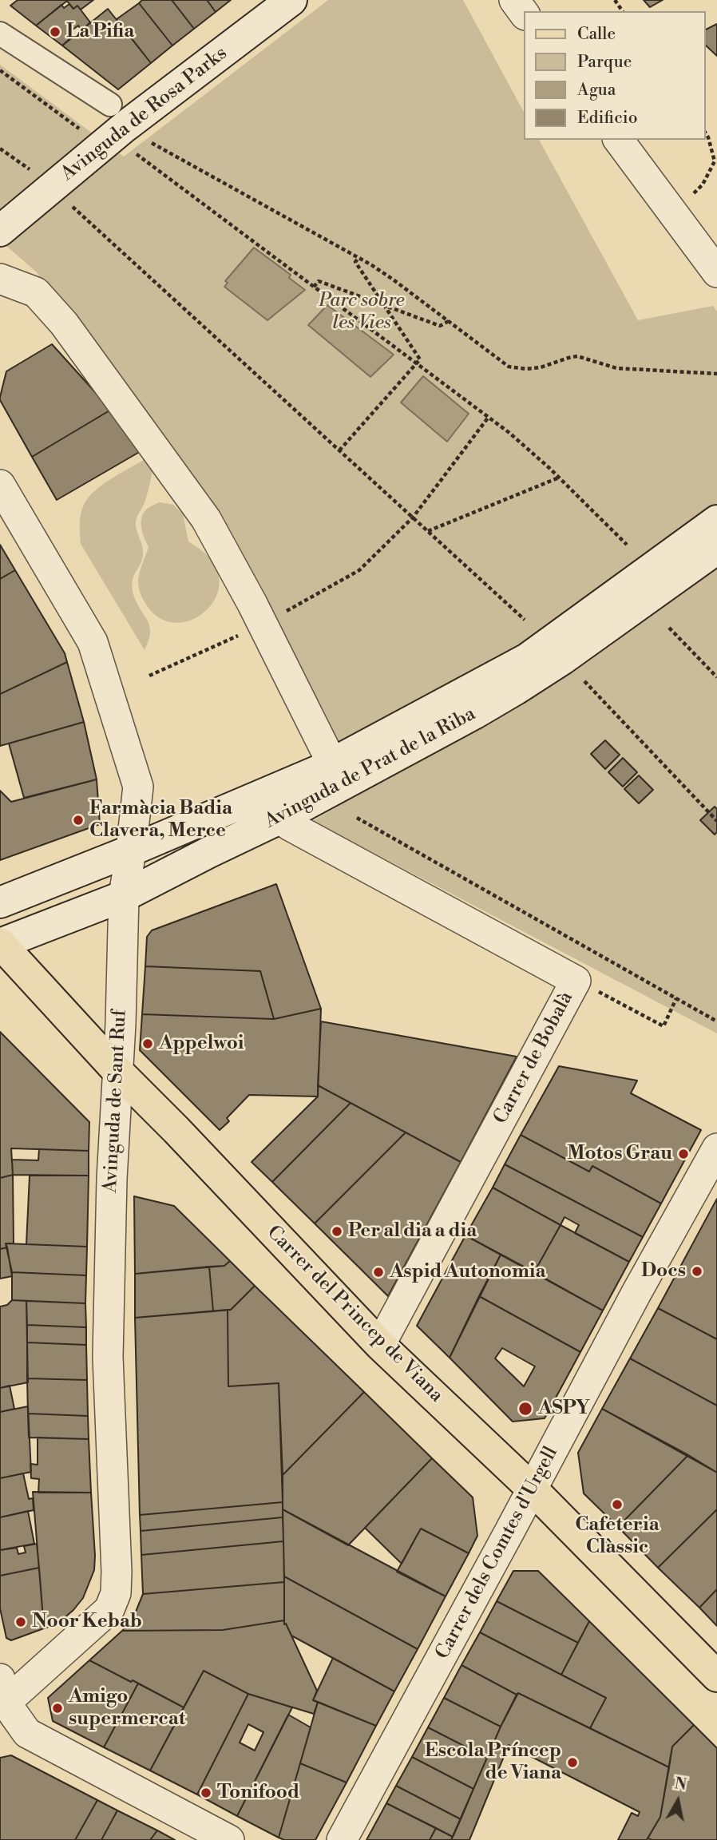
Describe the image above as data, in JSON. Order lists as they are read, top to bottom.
{
  "streets": {
    "main road": ["Avinguda de Rosa Parks", "Avinguda de Prat de la Riba", "Carrer del Princep de Viana"],
    "street": ["Carrer de Bobalà", "Avinguda de Sant Ruf", "Carrer dels Comtes d'Urgell"]
  },
  "crossings": [
    ["Avinguda de Prat de la Riba", "Carrer de Bobalà"],
    ["Avinguda de Prat de la Riba", "Avinguda de Sant Ruf"],
    ["Avinguda de Prat de la Riba", "Carrer del Princep de Viana"],
    ["Carrer de Bobalà", "Carrer del Princep de Viana"],
    ["Avinguda de Sant Ruf", "Carrer del Princep de Viana"],
    ["Carrer del Princep de Viana", "Carrer dels Comtes d'Urgell"]
  ],
  "parks": ["Parc sobre les Vies"],
  "places": [
    "La Pifia",
    "Farmàcia Badia Clavera, Merce",
    "Appelwoi",
    "Motos Grau",
    "Per al dia a dia",
    "Docs",
    "Aspid Autonomia",
    "ASPY",
    "Cafeteria Clàssic",
    "Noor Kebab",
    "Amigo supermercat",
    "Escola Príncep de Viana",
    "Tonifood"
  ],
  "legend": [
    "Calle",
    "Parque",
    "Agua",
    "Edificio"
  ],
  "north": "top"
}
